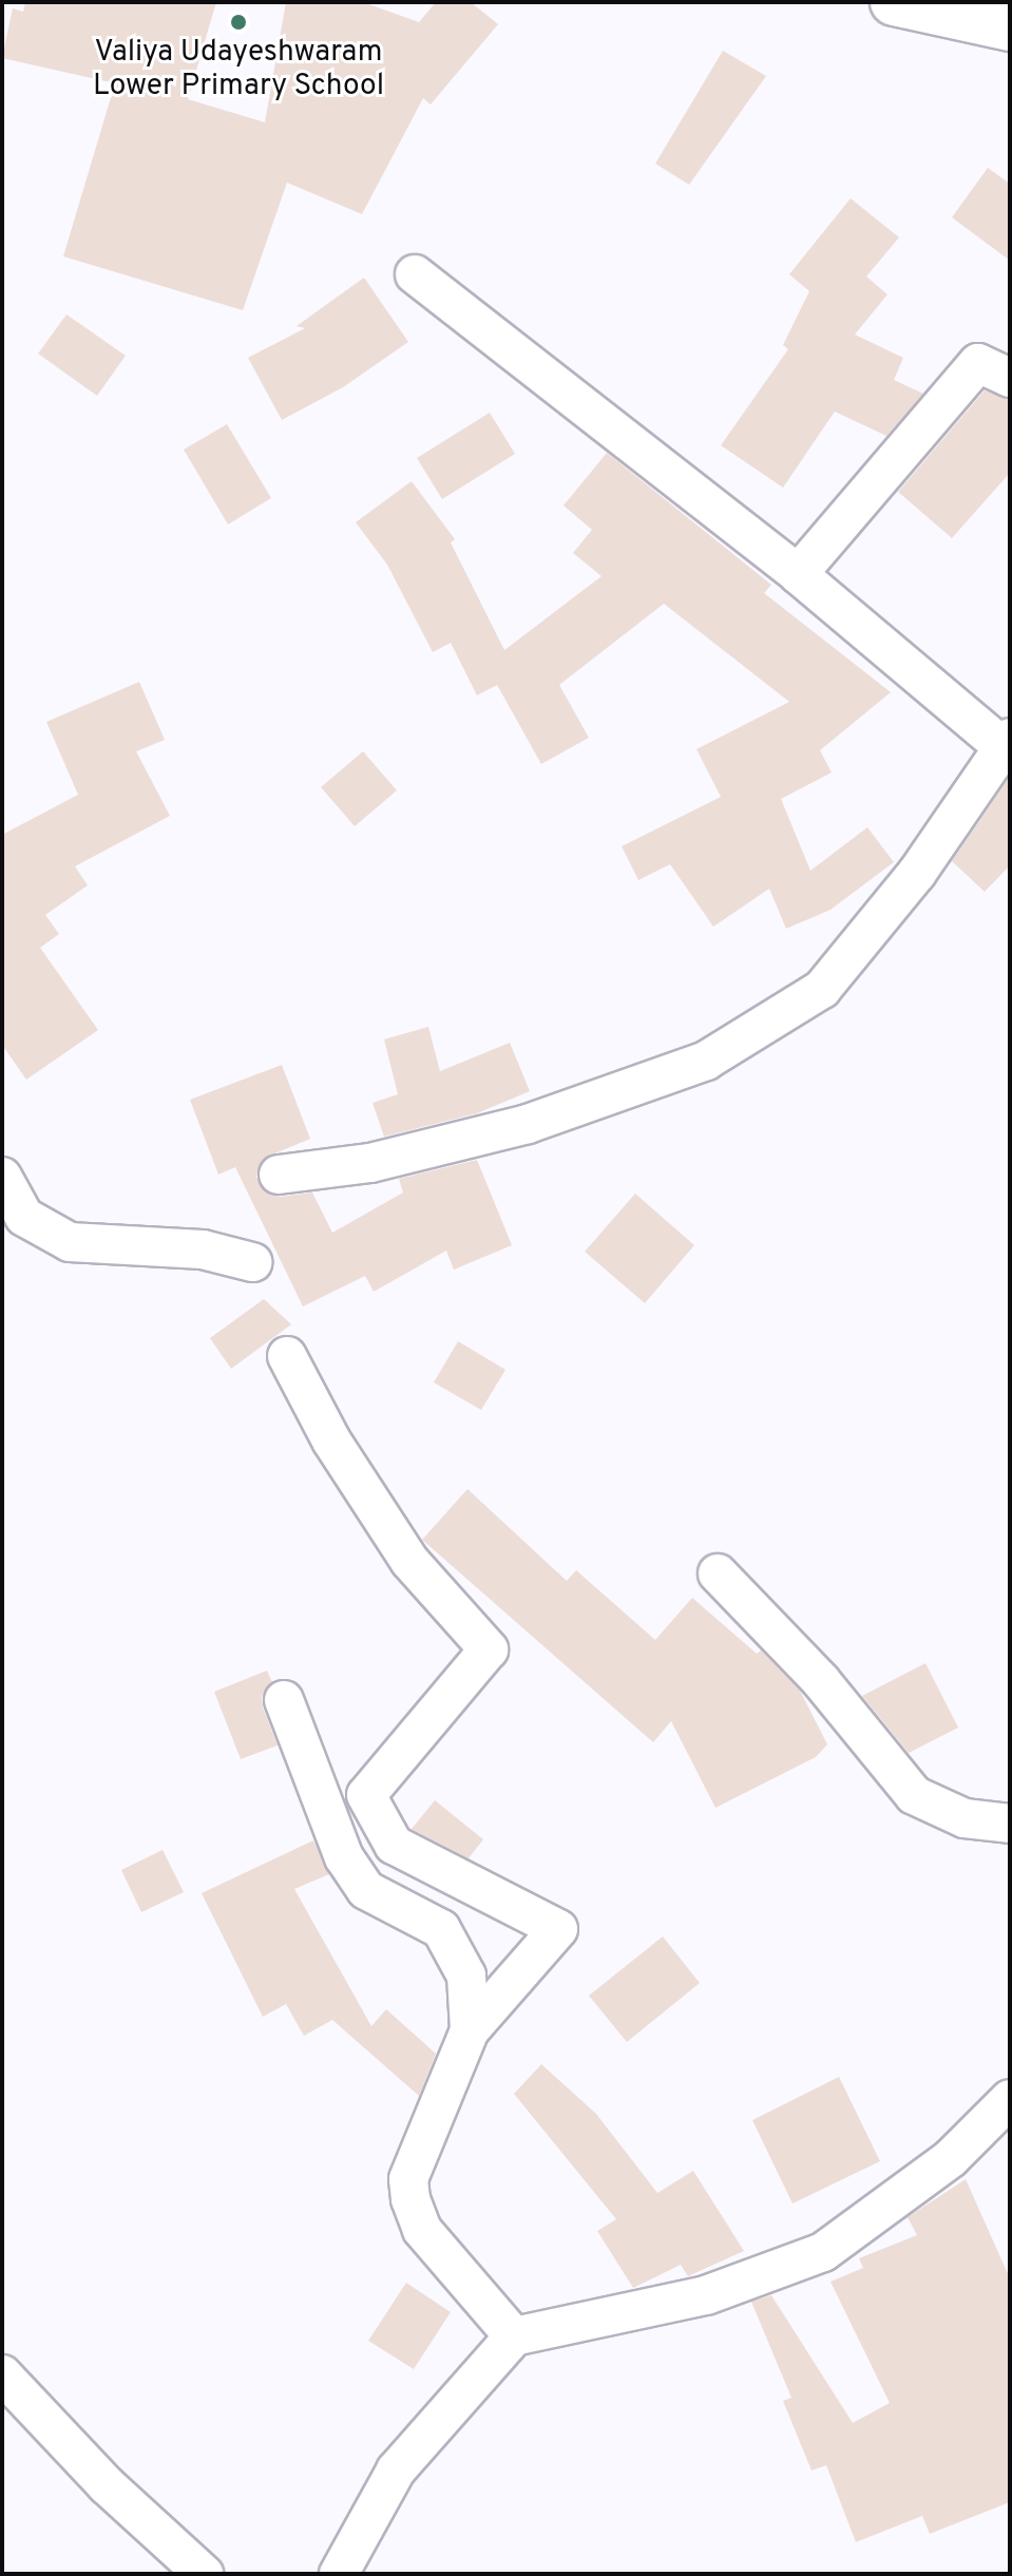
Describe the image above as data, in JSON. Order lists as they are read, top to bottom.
{
  "places": ["Valiya Udayeshwaram Lower Primary School"]
}
